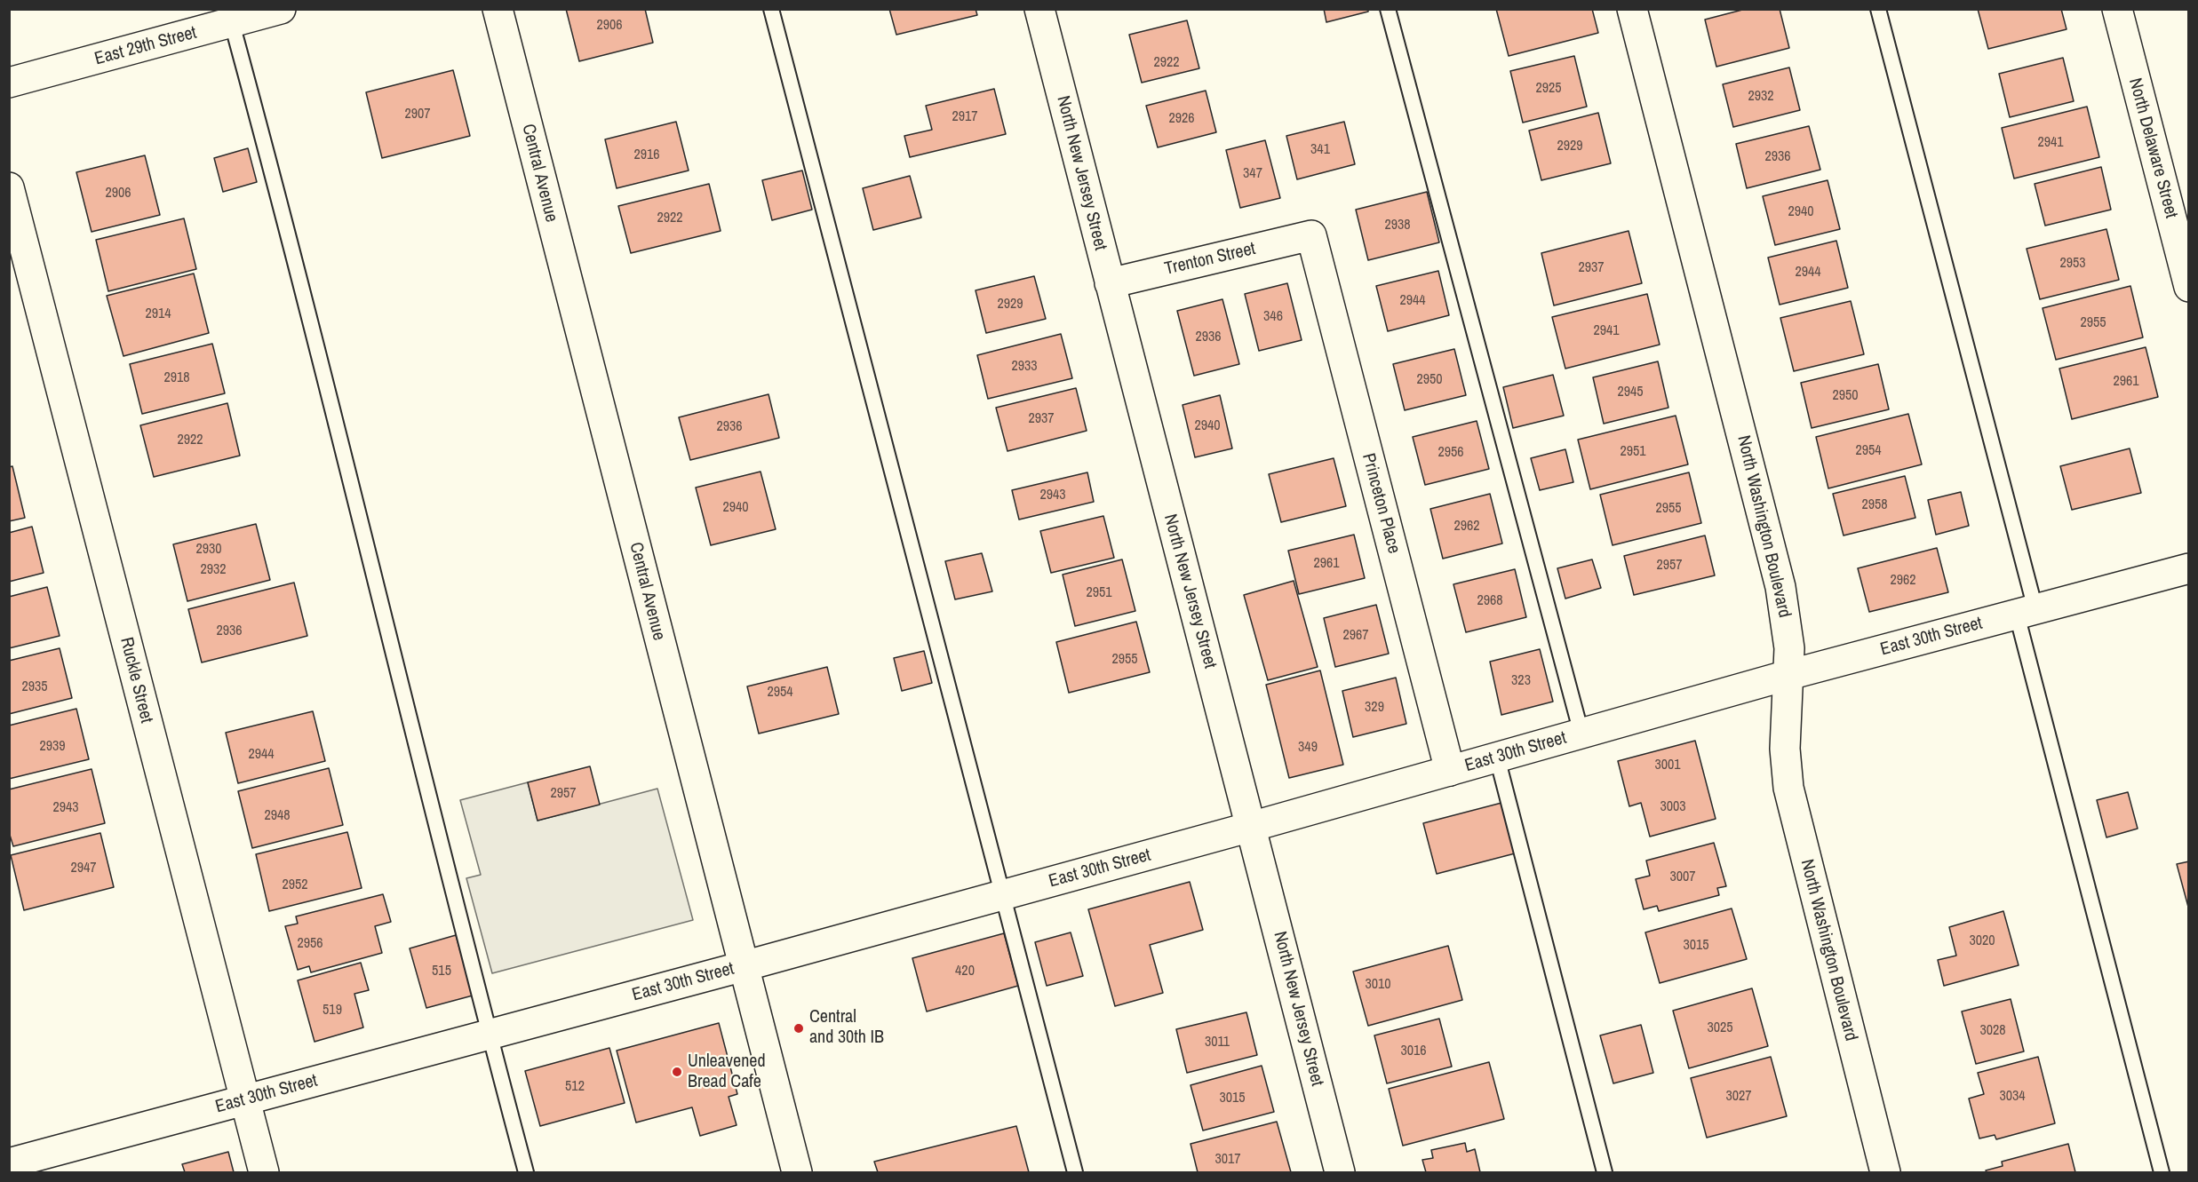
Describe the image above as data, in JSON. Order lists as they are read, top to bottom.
{
  "streets": {
    "street": [
      "East 29th Street",
      "North Delaware Street",
      "Central Avenue",
      "North New Jersey Street",
      "Trenton Street",
      "Princeton Place",
      "North Washington Boulevard",
      "East 30th Street",
      "Ruckle Street"
    ]
  },
  "crossings": [
    ["Central Avenue", "East 30th Street"],
    ["North New Jersey Street", "Trenton Street"],
    ["North New Jersey Street", "East 30th Street"],
    ["Trenton Street", "Princeton Place"],
    ["Princeton Place", "East 30th Street"],
    ["North Washington Boulevard", "East 30th Street"],
    ["East 30th Street", "Ruckle Street"]
  ],
  "places": ["Central and 30th IB", "Unleavened Bread Cafe"],
  "house_numbers": [
    "2906",
    "2922",
    "2925",
    "2932",
    "2907",
    "2917",
    "2926",
    "2941",
    "2929",
    "341",
    "2916",
    "2936",
    "347",
    "2906",
    "2940",
    "2922",
    "2938",
    "2953",
    "2937",
    "2944",
    "2944",
    "2929",
    "2914",
    "346",
    "2955",
    "2941",
    "2936",
    "2933",
    "2918",
    "2950",
    "2961",
    "2945",
    "2950",
    "2937",
    "2940",
    "2936",
    "2922",
    "2954",
    "2951",
    "2956",
    "2943",
    "2958",
    "2940",
    "2955",
    "2962",
    "2930",
    "2961",
    "2957",
    "2932",
    "2962",
    "2951",
    "2968",
    "2936",
    "2967",
    "2955",
    "323",
    "2935",
    "2954",
    "329",
    "2939",
    "349",
    "2944",
    "3001",
    "2957",
    "3003",
    "2943",
    "2948",
    "2947",
    "3007",
    "2952",
    "3020",
    "2956",
    "3015",
    "515",
    "420",
    "3010",
    "519",
    "3025",
    "3028",
    "3011",
    "3016",
    "512",
    "3027",
    "3034",
    "3015",
    "3017"
  ]
}
